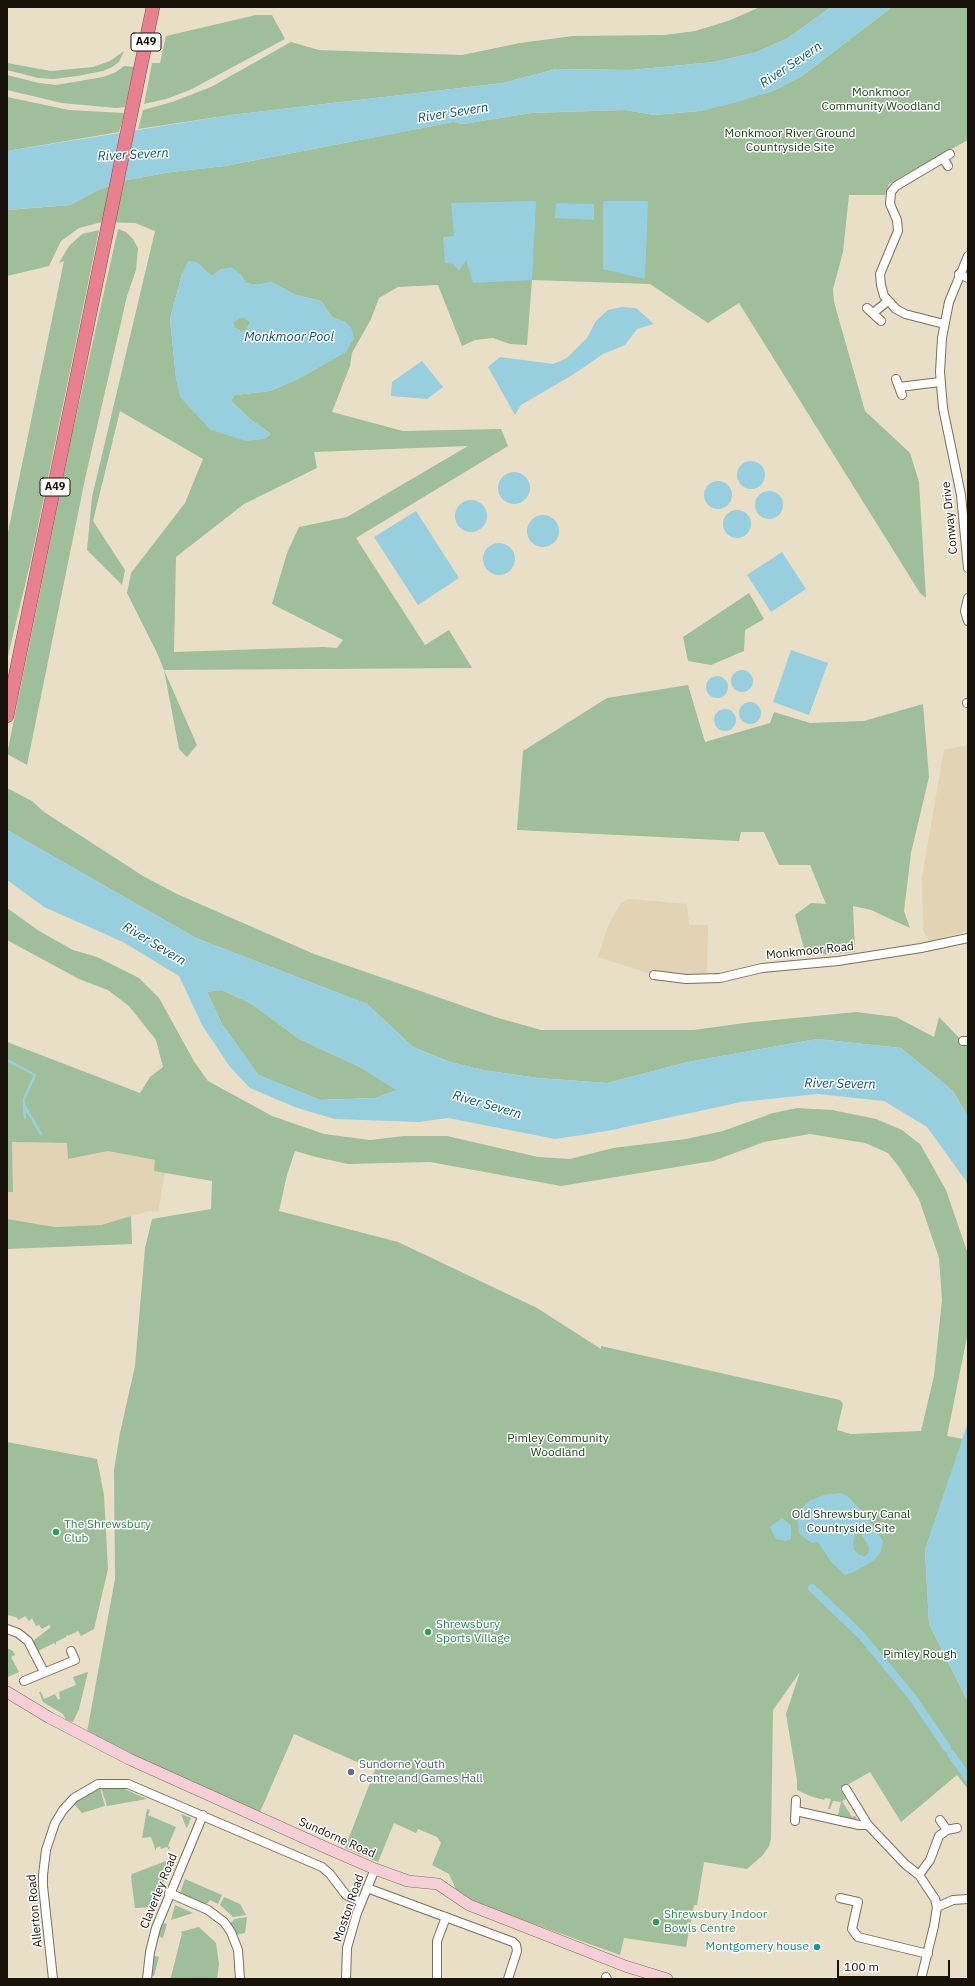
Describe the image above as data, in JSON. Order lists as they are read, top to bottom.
{
  "streets": {
    "highway": ["A49"],
    "main road": ["Sundorne Road"],
    "street": [
      "Conway Drive",
      "Monkmoor Road",
      "Claverley Road",
      "Moston Road",
      "Allerton Road"
    ]
  },
  "crossings": [
    ["Sundorne Road", "Moston Road"],
    ["Claverley Road", "Allerton Road"]
  ],
  "water": ["River Severn", "Monkmoor Pool"],
  "parks": [
    "Monkmoor Community Woodland",
    "Monkmoor River Ground Countryside Site",
    "Pimley Community Woodland",
    "Old Shrewsbury Canal Countryside Site",
    "Pimley Rough"
  ],
  "places": [
    "The Shrewsbury Club",
    "Shrewsbury Sports Village",
    "Sundorne Youth Centre and Games Hall",
    "Shrewsbury Indoor Bowls Centre",
    "Montgomery house"
  ],
  "scale_bar": "100 m"
}
